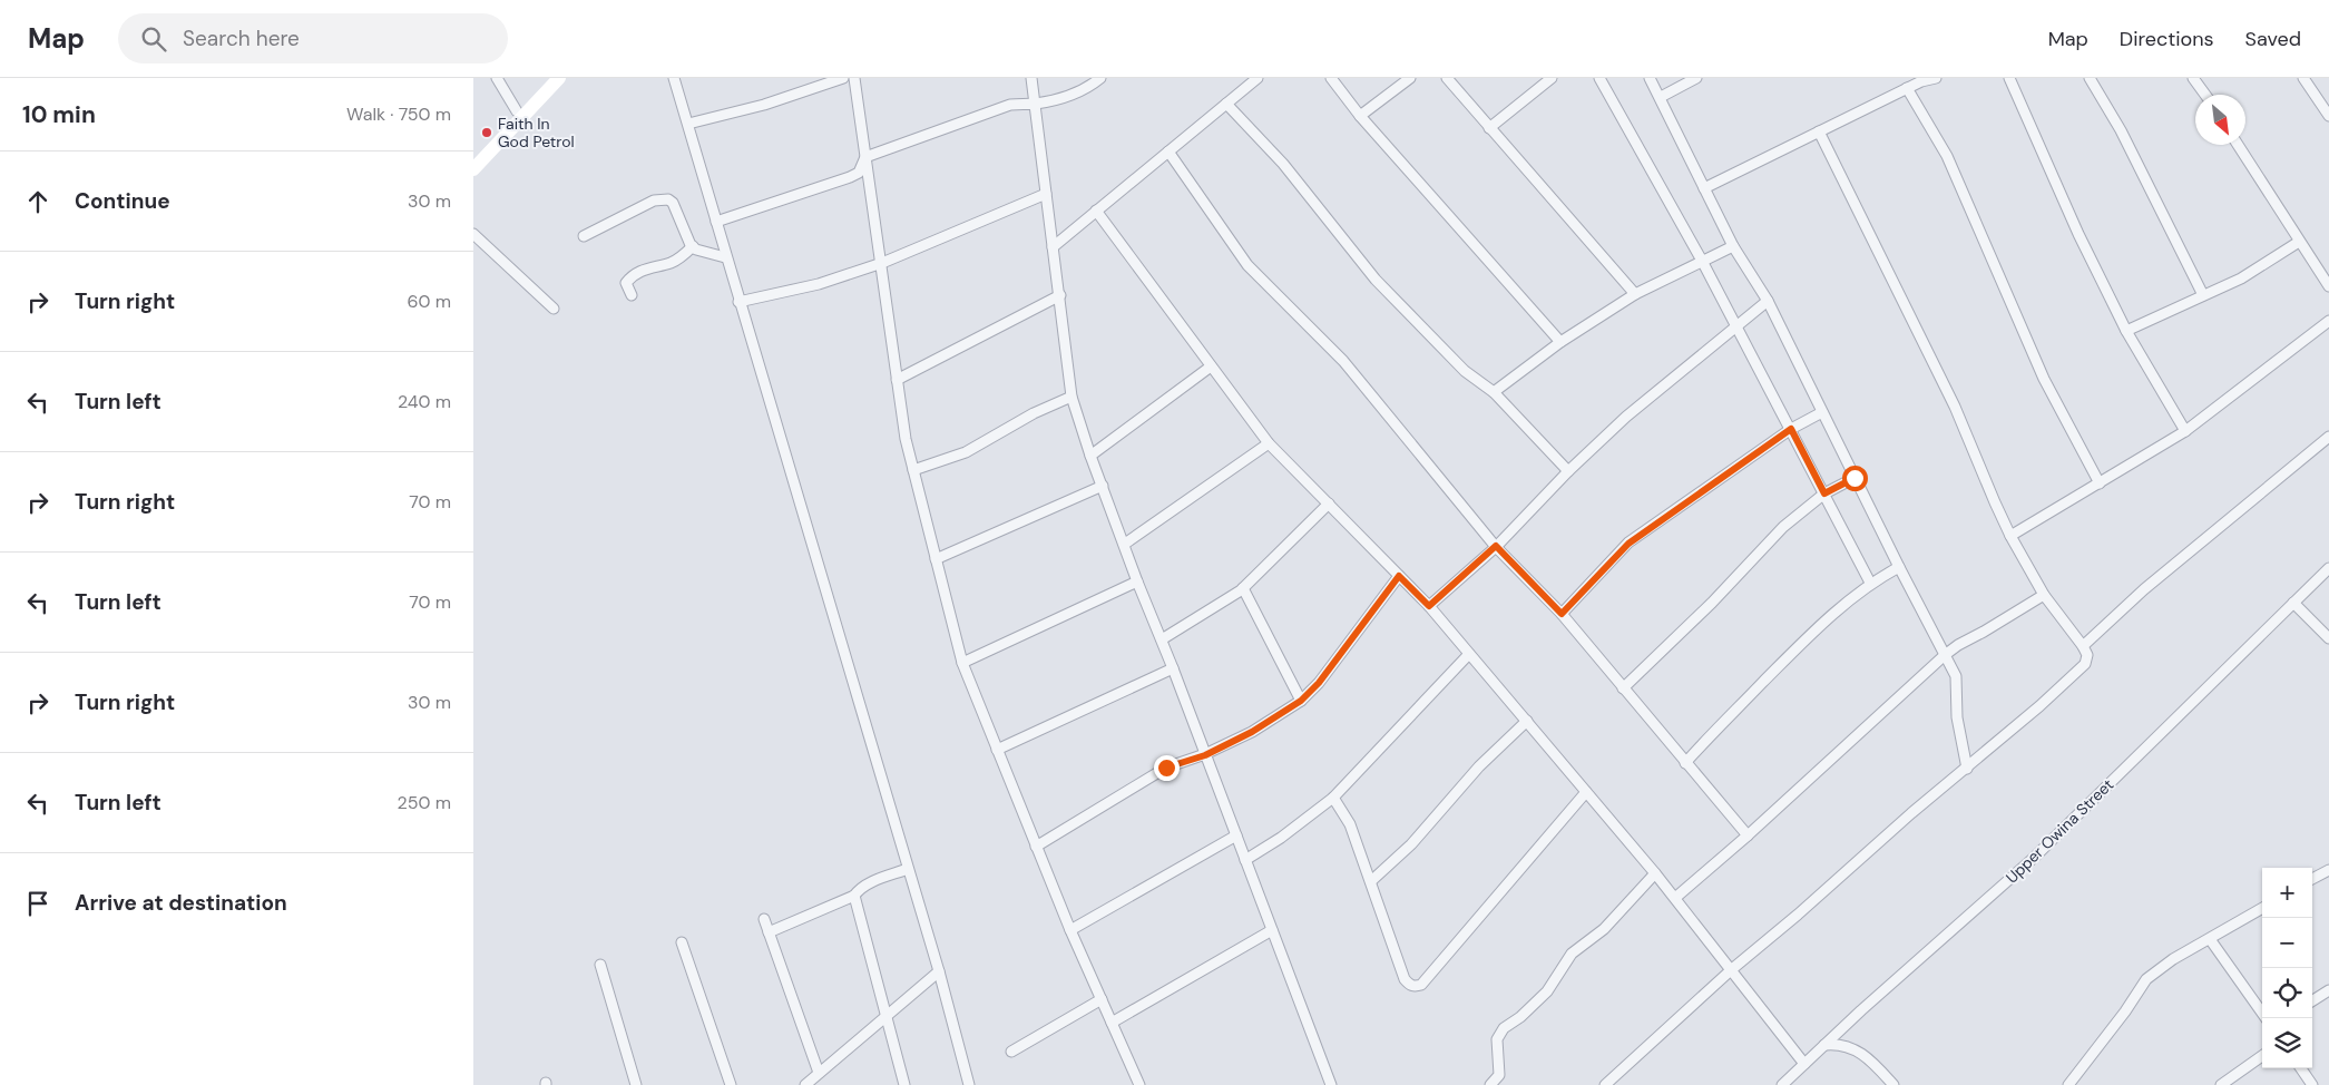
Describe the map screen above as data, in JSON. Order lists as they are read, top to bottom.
{
  "streets": {
    "street": ["Upper Owina Street"]
  },
  "places": ["Faith In God Petrol"],
  "north": "bottom right",
  "page": {
    "header": "Map",
    "search": "Search here",
    "nav": ["Map", "Directions", "Saved"],
    "heading": ["10 min", "Walk · 750 m"],
    "list": [
      ["Continue", "30 m"],
      ["Turn right", "60 m"],
      ["Turn left", "240 m"],
      ["Turn right", "70 m"],
      ["Turn left", "70 m"],
      ["Turn right", "30 m"],
      ["Turn left", "250 m"],
      "Arrive at destination"
    ],
    "map_buttons": ["+", "−"]
  }
}
